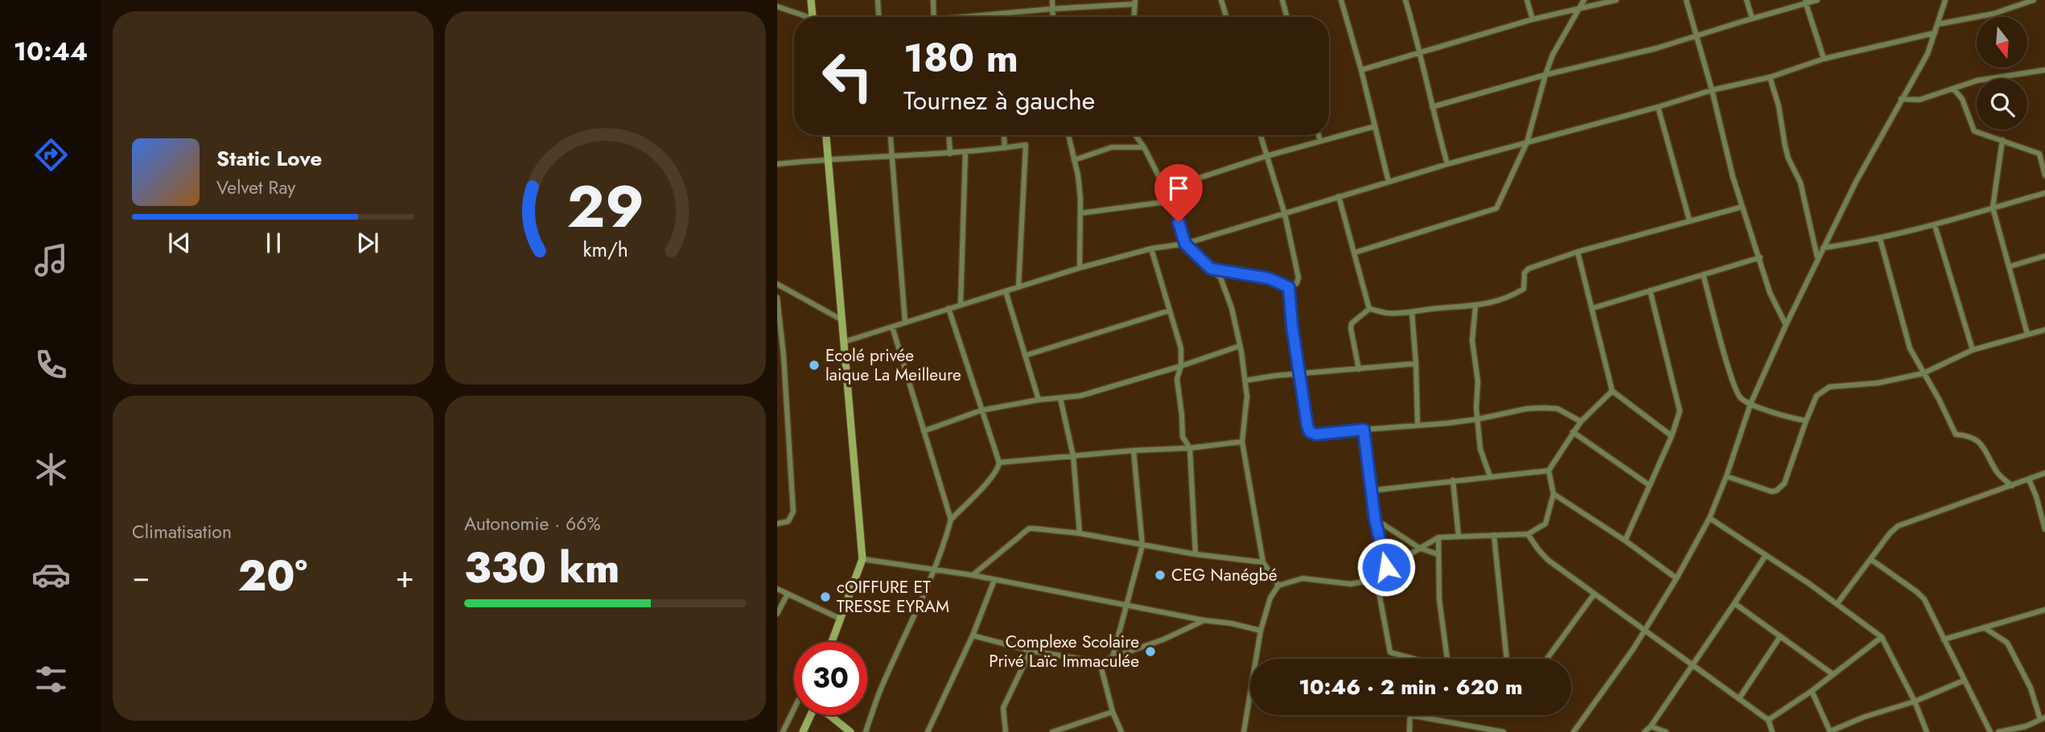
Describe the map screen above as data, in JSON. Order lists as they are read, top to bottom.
{
  "places": [
    "Ecolé privée laique La Meilleure",
    "CEG Nanégbé",
    "cOIFFURE ET TRESSE EYRAM",
    "Complexe Scolaire Privé Laïc Immaculée"
  ],
  "north": "bottom",
  "page": {
    "tabs": "10:44",
    "turn": ["180 m", "Tournez à gauche"],
    "song": ["Static Love", "Velvet Ray"],
    "tile": [
      "Climatisation",
      ["Autonomie · 66%", "330 km"]
    ],
    "heat": ["−", "20°", "+"],
    "limit": "30",
    "trip": "10:46 · 2 min · 620 m",
    "gauge": ["29", "km/h"]
  }
}
